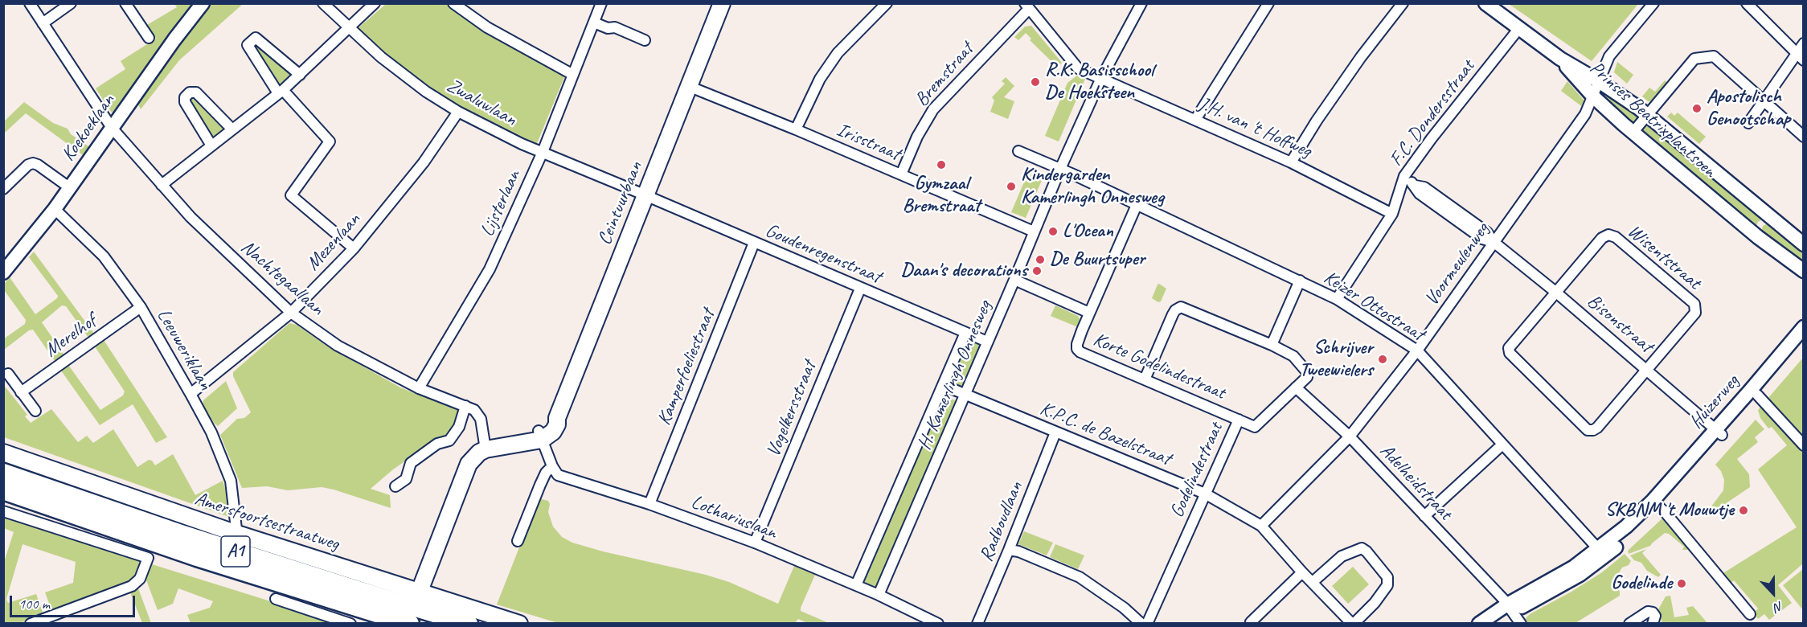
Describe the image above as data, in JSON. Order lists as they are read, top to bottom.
{
  "streets": {
    "highway": ["A1"],
    "main road": ["Ceintuurbaan", "Amersfoortsestraatweg"],
    "street": [
      "Bremstraat",
      "Zwaluwlaan",
      "F.C. Dondersstraat",
      "Prinses Beatrixplantsoen",
      "Koekoeklaan",
      "J.H. van 't Hoffweg",
      "Irisstraat",
      "Lijsterlaan",
      "Mezenlaan",
      "Goudenregenstraat",
      "Wisentstraat",
      "Voormeulenweg",
      "Nachtegaallaan",
      "Keizer Ottostraat",
      "Bisonstraat",
      "Merelhof",
      "Leeuweriklaan",
      "Korte Godelindestraat",
      "Kamperfoeliestraat",
      "H. Kamerlingh Onnesweg",
      "Huizerweg",
      "Vogelkersstraat",
      "K.P.C. de Bazelstraat",
      "Godelindestraat",
      "Adelheidstraat",
      "Lothariuslaan",
      "Radboudlaan"
    ]
  },
  "crossings": [
    ["Bremstraat", "J.H. van 't Hoffweg"],
    ["Bremstraat", "Irisstraat"],
    ["Zwaluwlaan", "Lijsterlaan"],
    ["Zwaluwlaan", "Ceintuurbaan"],
    ["Zwaluwlaan", "Mezenlaan"],
    ["Zwaluwlaan", "Goudenregenstraat"],
    ["F.C. Dondersstraat", "J.H. van 't Hoffweg"],
    ["F.C. Dondersstraat", "Keizer Ottostraat"],
    ["Prinses Beatrixplantsoen", "Voormeulenweg"],
    ["Koekoeklaan", "Nachtegaallaan"],
    ["Koekoeklaan", "Leeuweriklaan"],
    ["J.H. van 't Hoffweg", "H. Kamerlingh Onnesweg"],
    ["Irisstraat", "Ceintuurbaan"],
    ["Irisstraat", "H. Kamerlingh Onnesweg"],
    ["Lijsterlaan", "Nachtegaallaan"],
    ["Ceintuurbaan", "Goudenregenstraat"],
    ["Ceintuurbaan", "Nachtegaallaan"],
    ["Mezenlaan", "Nachtegaallaan"],
    ["Mezenlaan", "Leeuweriklaan"],
    ["Goudenregenstraat", "Kamperfoeliestraat"],
    ["Goudenregenstraat", "H. Kamerlingh Onnesweg"],
    ["Goudenregenstraat", "Vogelkersstraat"],
    ["Wisentstraat", "Bisonstraat"],
    ["Voormeulenweg", "Keizer Ottostraat"],
    ["Voormeulenweg", "Bisonstraat"],
    ["Voormeulenweg", "K.P.C. de Bazelstraat"],
    ["Voormeulenweg", "Adelheidstraat"],
    ["Keizer Ottostraat", "Korte Godelindestraat"],
    ["Keizer Ottostraat", "H. Kamerlingh Onnesweg"],
    ["Keizer Ottostraat", "Huizerweg"],
    ["Bisonstraat", "Huizerweg"],
    ["Merelhof", "Leeuweriklaan"],
    ["Leeuweriklaan", "Amersfoortsestraatweg"],
    ["Korte Godelindestraat", "Godelindestraat"],
    ["Kamperfoeliestraat", "Lothariuslaan"],
    ["H. Kamerlingh Onnesweg", "K.P.C. de Bazelstraat"],
    ["H. Kamerlingh Onnesweg", "Lothariuslaan"],
    ["Huizerweg", "Adelheidstraat"],
    ["Vogelkersstraat", "Lothariuslaan"],
    ["K.P.C. de Bazelstraat", "Godelindestraat"],
    ["K.P.C. de Bazelstraat", "Radboudlaan"],
    ["Godelindestraat", "Adelheidstraat"]
  ],
  "places": [
    "R.K. Basisschool De Hoeksteen",
    "Apostolisch Genootschap",
    "Gymzaal Bremstraat",
    "Kindergarden Kamerlingh Onnesweg",
    "L'Ocean",
    "De Buurtsuper",
    "Daan's decorations",
    "Schrijver Tweewielers",
    "SKBNM 't Mouwtje",
    "Godelinde"
  ],
  "scale_bar": "100 m",
  "north": "bottom"
}
